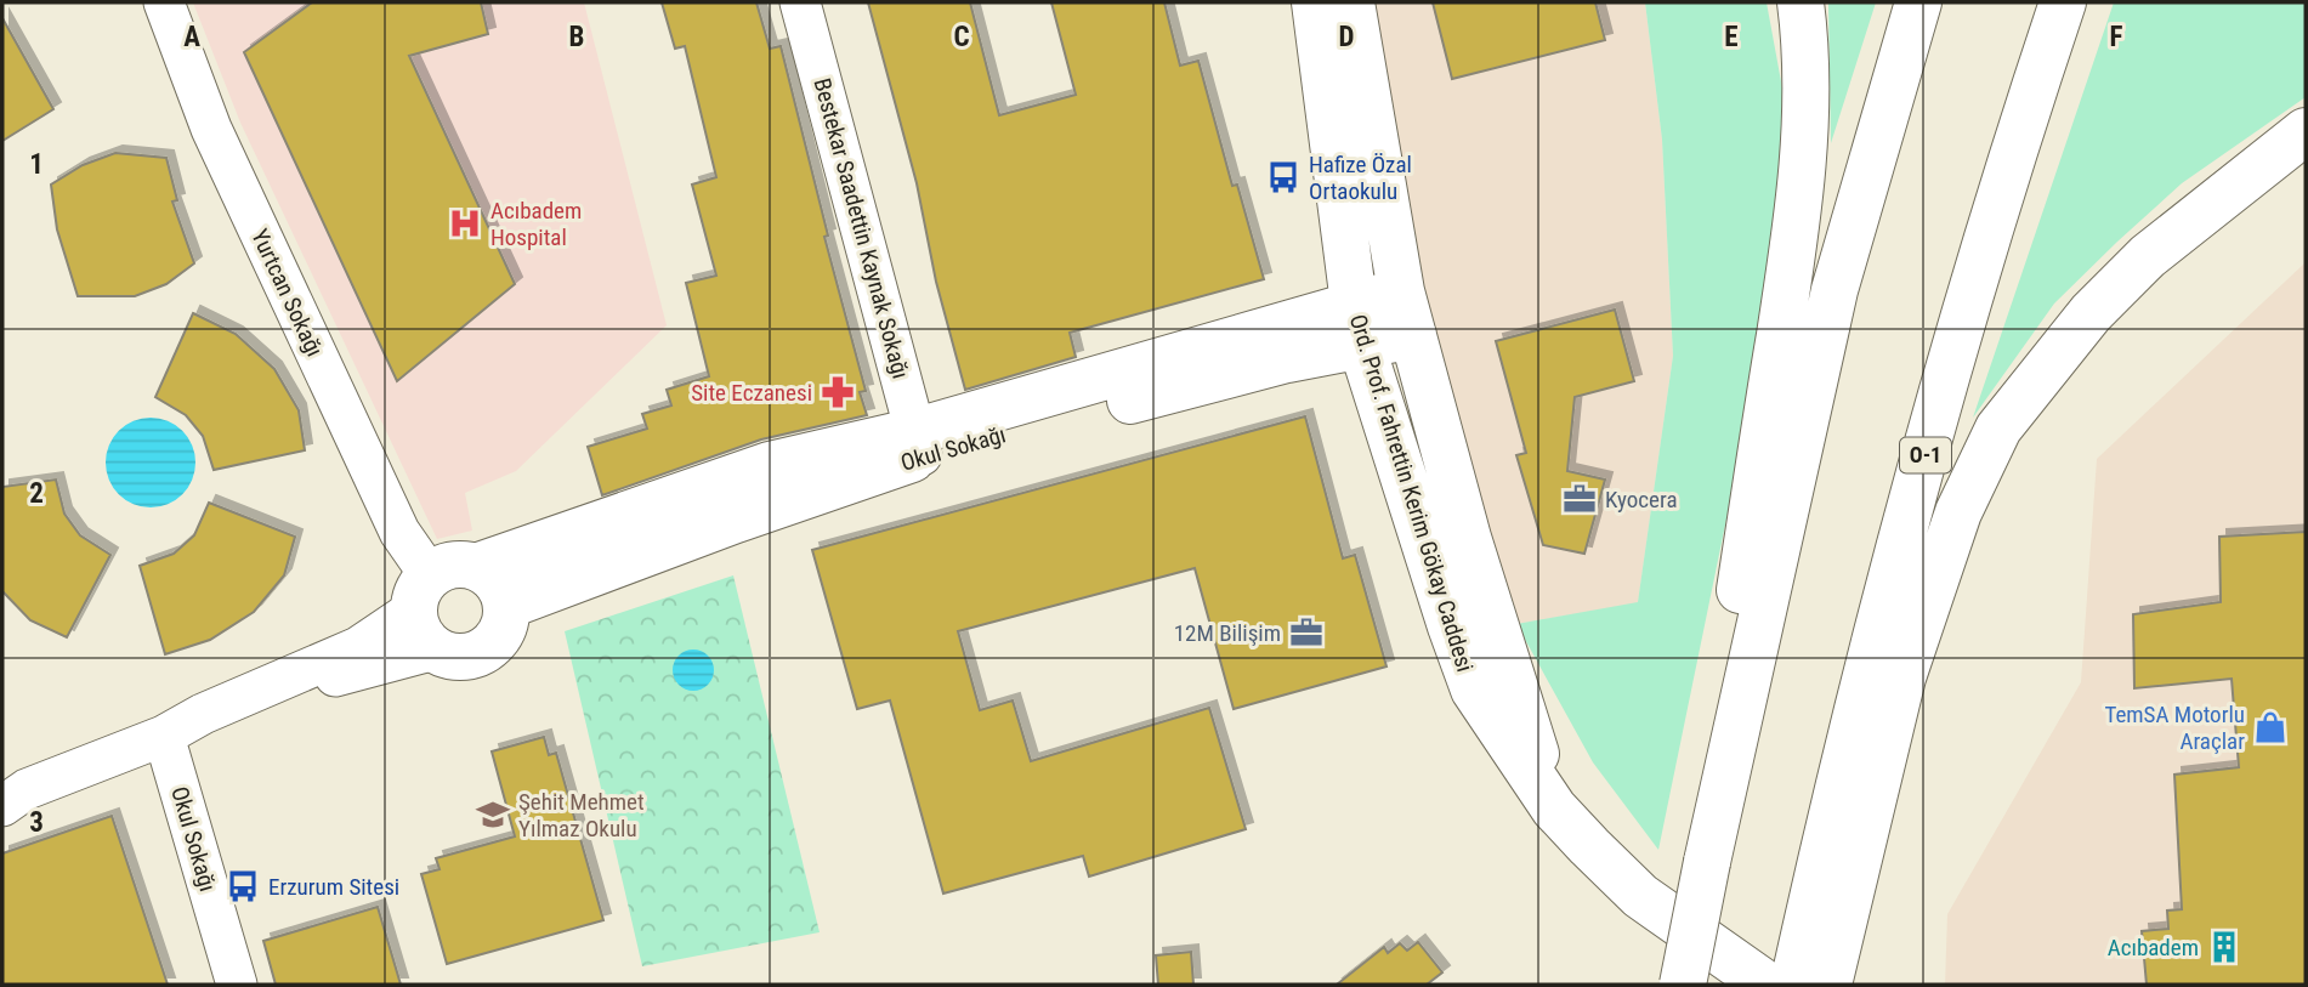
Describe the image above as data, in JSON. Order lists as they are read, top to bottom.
{
  "streets": {
    "main road": ["Okul Sokağı", "O-1", "Ord. Prof. Fahrettin Kerim Gökay Caddesi"],
    "street": ["Bestekar Saadettin Kaynak Sokağı", "Yurtcan Sokağı"]
  },
  "crossings": [
    ["Bestekar Saadettin Kaynak Sokağı", "Okul Sokağı"],
    ["Yurtcan Sokağı", "Okul Sokağı"]
  ],
  "places": {
    "bus stop": ["Hafize Özal Ortaokulu", "Erzurum Sitesi"],
    "hospital": ["Acıbadem Hospital"],
    "pharmacy": ["Site Eczanesi"],
    "office": ["Kyocera", "12M Bilişim"],
    "shop": ["TemSA Motorlu Araçlar"],
    "school or university": ["Şehit Mehmet Yılmaz Okulu"],
    "building": ["Acıbadem"]
  },
  "grid": {
    "columns": [
      "A",
      "B",
      "C",
      "D",
      "E",
      "F"
    ],
    "rows": ["1", "2", "3"]
  }
}
